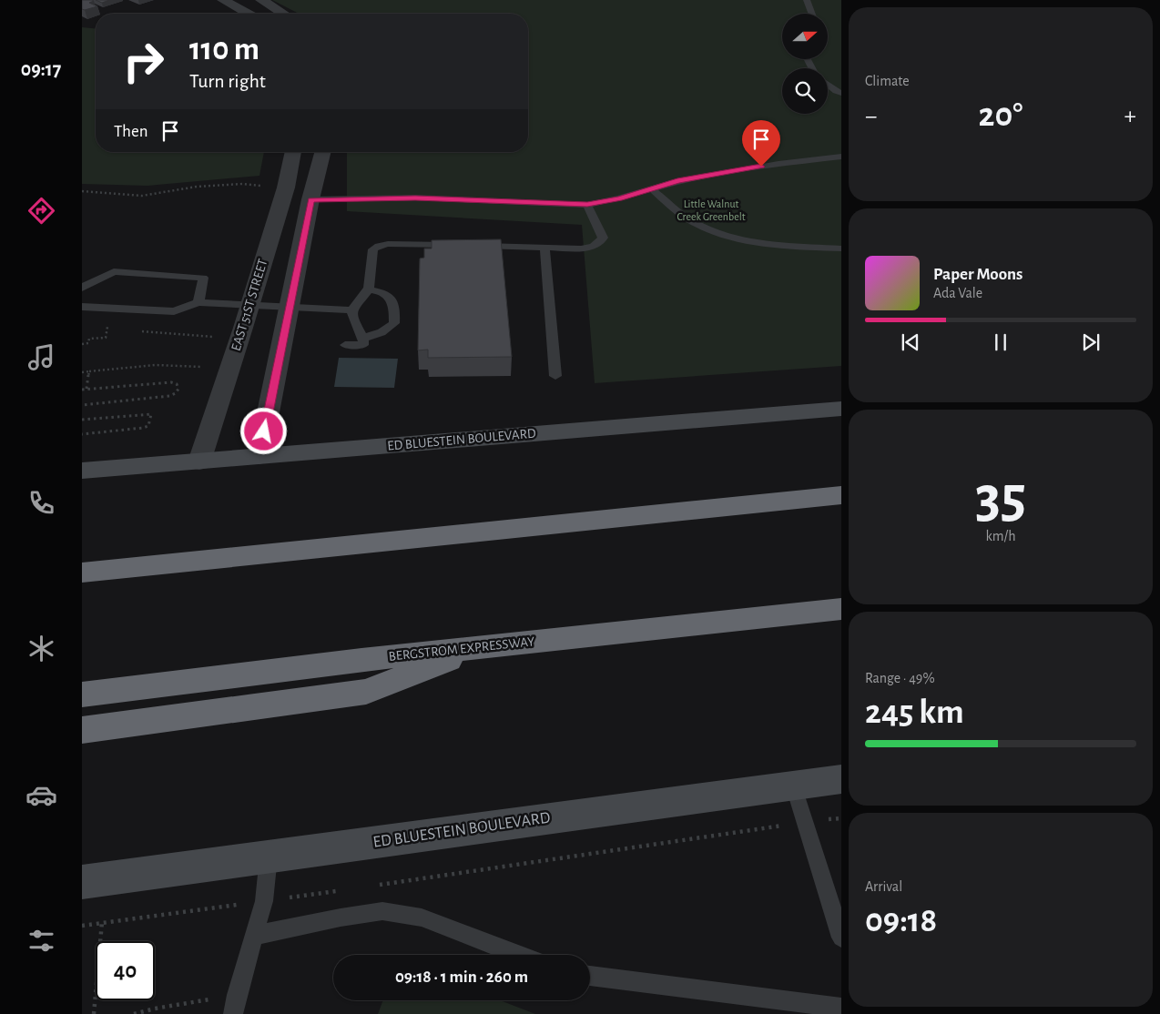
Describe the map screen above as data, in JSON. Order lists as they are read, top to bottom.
{
  "streets": {
    "highway": ["BERGSTROM EXPRESSWAY"],
    "main road": ["ED BLUESTEIN BOULEVARD"],
    "street": ["EAST 51ST STREET"]
  },
  "crossings": [
    ["EAST 51ST STREET", "ED BLUESTEIN BOULEVARD"]
  ],
  "parks": ["Little Walnut Creek Greenbelt"],
  "north": "right",
  "page": {
    "tabs": "09:17",
    "tile": [
      "Climate",
      ["35", "km/h"],
      ["Range · 49%", "245 km"],
      ["Arrival", "09:18"]
    ],
    "turn": ["110 m", "Turn right"],
    "heat": ["−", "20°", "+"],
    "then": "Then",
    "song": ["Paper Moons", "Ada Vale"],
    "limit": "40",
    "trip": "09:18 · 1 min · 260 m"
  }
}
